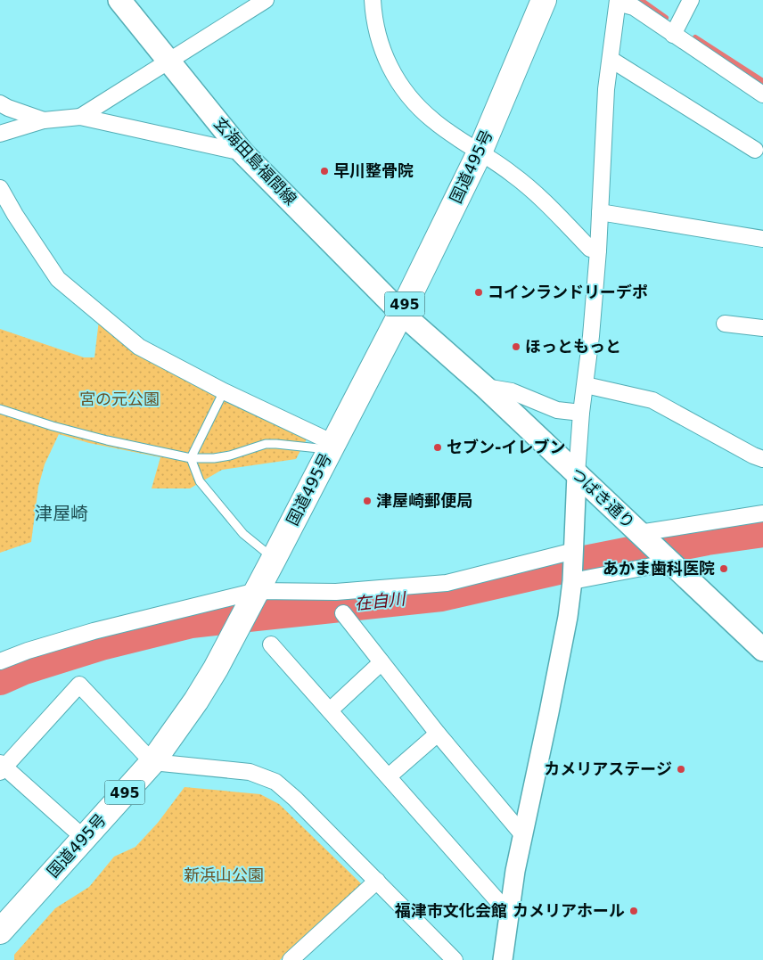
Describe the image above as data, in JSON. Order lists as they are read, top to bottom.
{
  "streets": {
    "highway": ["国道495号", "495"],
    "main road": ["玄海田島福間線", "つばき通り"]
  },
  "crossings": [
    ["玄海田島福間線", "国道495号"],
    ["玄海田島福間線", "つばき通り"],
    ["国道495号", "つばき通り"]
  ],
  "districts": ["津屋崎"],
  "water": ["在自川"],
  "parks": ["宮の元公園", "新浜山公園"],
  "places": [
    "早川整骨院",
    "コインランドリーデポ",
    "ほっともっと",
    "セブン-イレブン",
    "津屋崎郵便局",
    "あかま歯科医院",
    "カメリアステージ",
    "福津市文化会館 カメリアホール"
  ]
}
